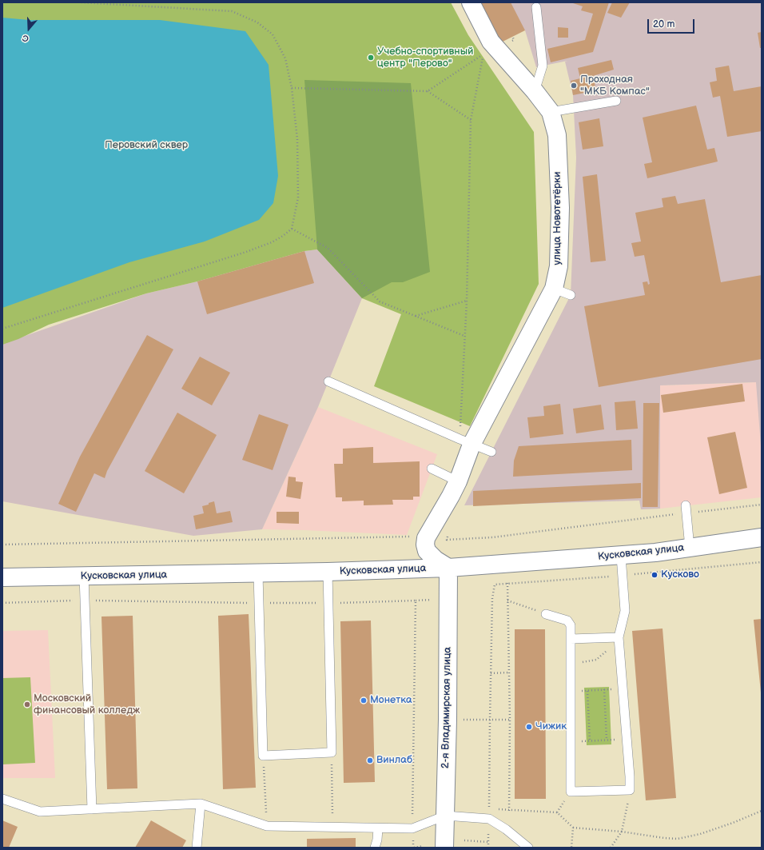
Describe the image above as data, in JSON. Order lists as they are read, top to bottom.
{
  "streets": {
    "street": ["улица Новотетёрки", "Кусковская улица", "2-я Владимирская улица"]
  },
  "crossings": [
    ["улица Новотетёрки", "Кусковская улица"],
    ["улица Новотетёрки", "2-я Владимирская улица"],
    ["Кусковская улица", "2-я Владимирская улица"]
  ],
  "parks": ["Перовский сквер"],
  "places": [
    "Учебно-спортивный центр \"Перово\"",
    "Проходная \"МКБ Компас\"",
    "Кусково",
    "Монетка",
    "Московский финансовый колледж",
    "Чижик",
    "Винлаб"
  ],
  "scale_bar": "20 m",
  "north": "bottom"
}
